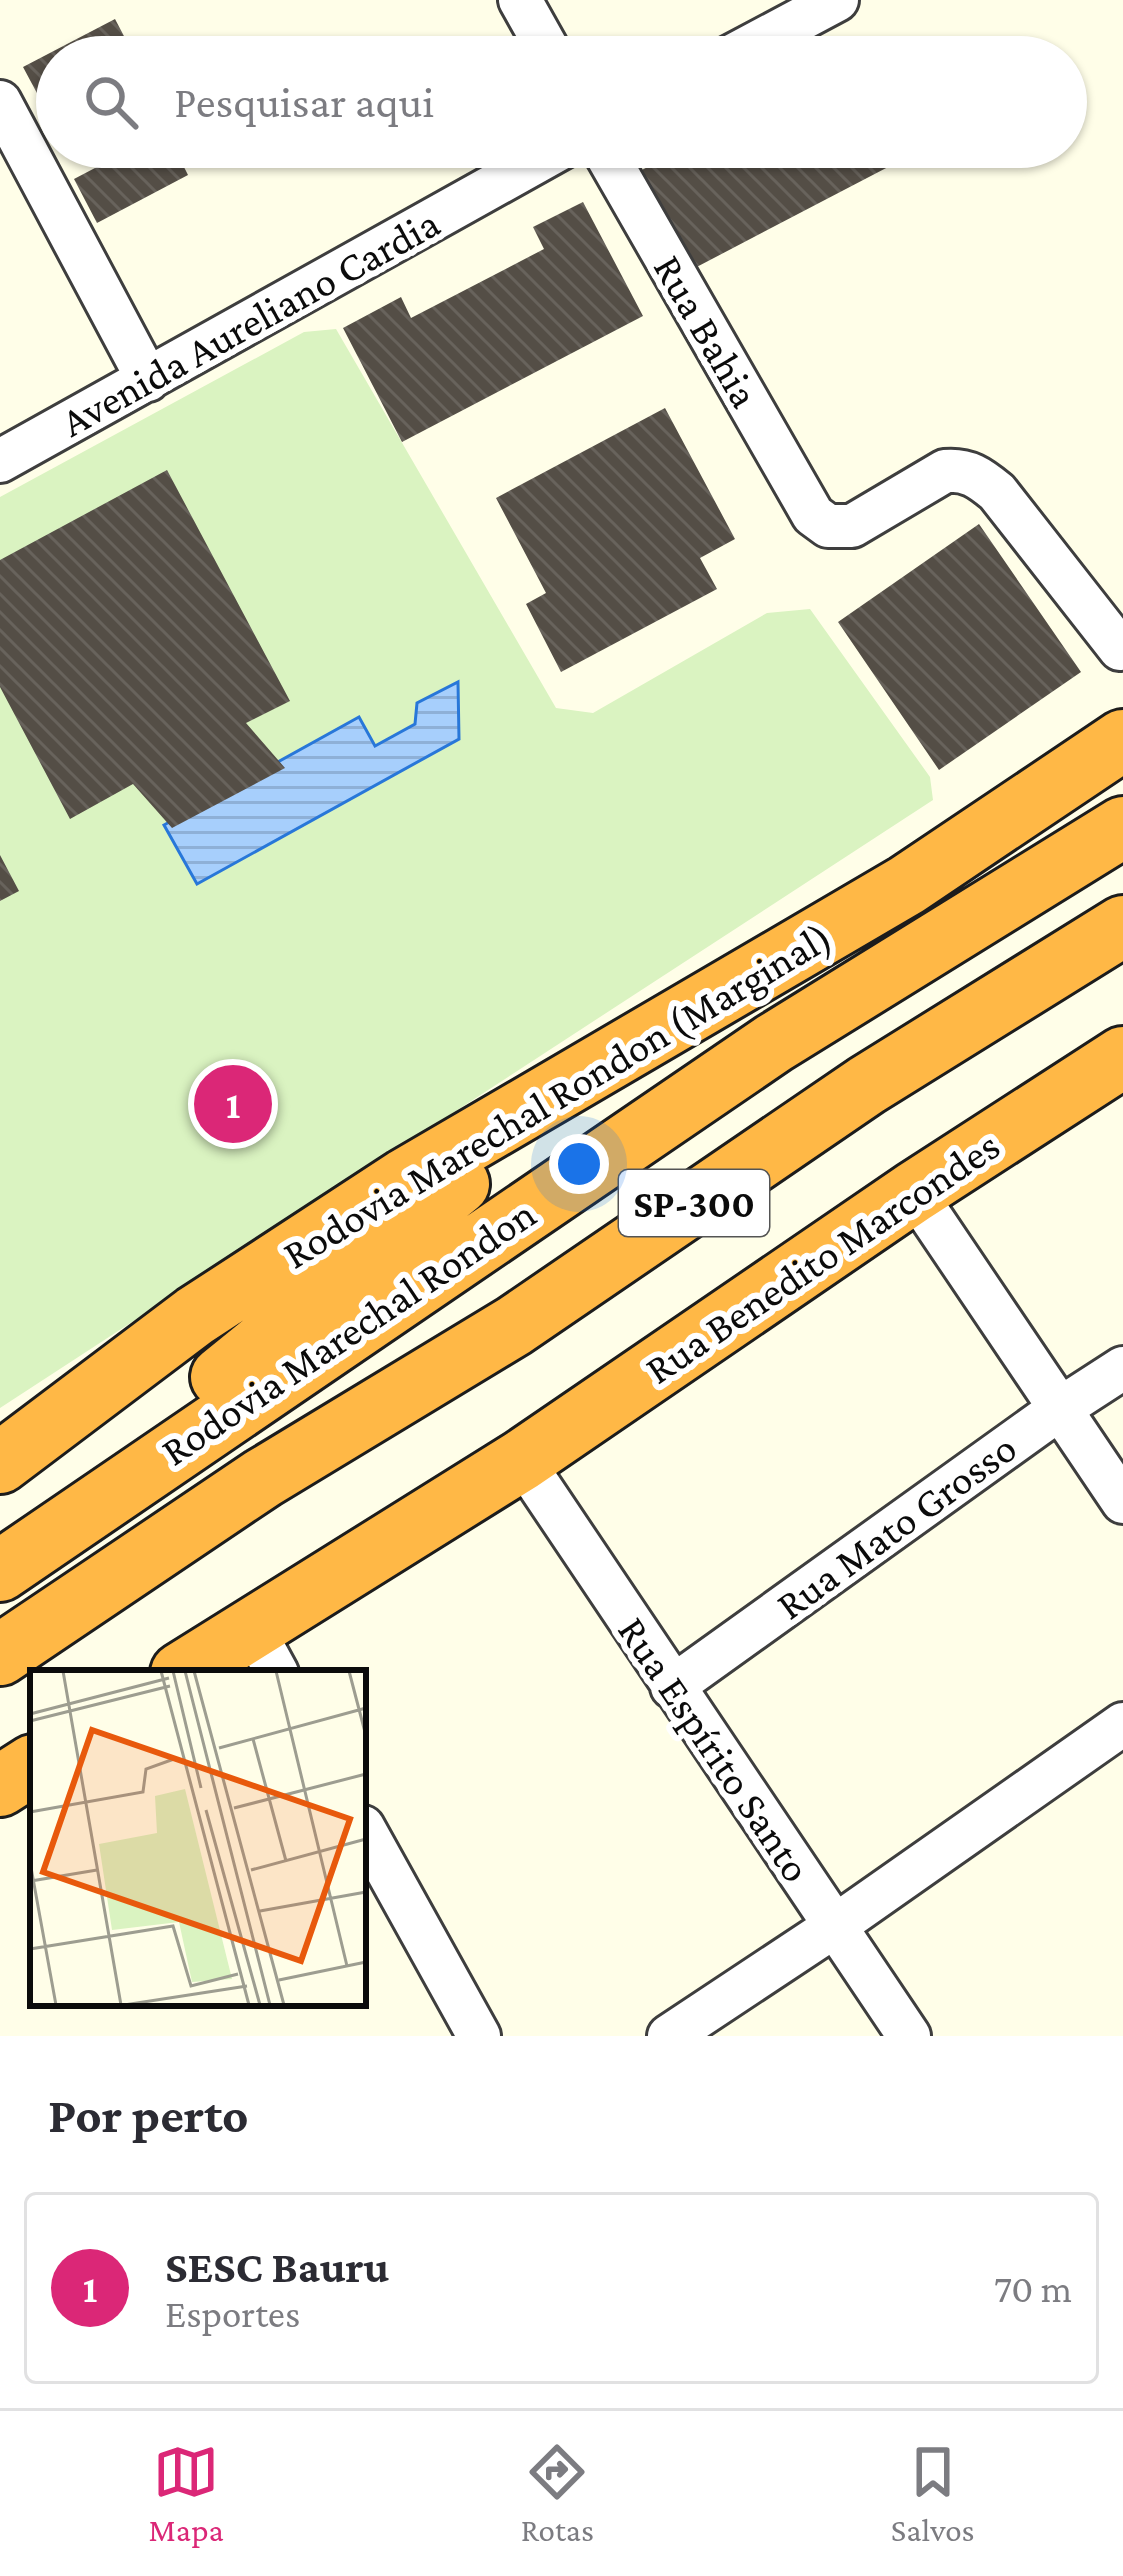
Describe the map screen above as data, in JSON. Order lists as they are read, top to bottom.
{
  "streets": {
    "highway": [
      "Rodovia Marechal Rondon (Marginal)",
      "SP-300",
      "Rua Benedito Marcondes",
      "Rodovia Marechal Rondon"
    ],
    "street": [
      "Avenida Aureliano Cardia",
      "Rua Bahia",
      "Rua Mato Grosso",
      "Rua Espírito Santo"
    ]
  },
  "crossings": [
    ["Rua Benedito Marcondes", "Rua Espírito Santo"],
    ["Rua Mato Grosso", "Rua Espírito Santo"]
  ],
  "page": {
    "search": "Pesquisar aqui",
    "pins": "1",
    "heading": "Por perto",
    "list": [
      {
        "mark": "1",
        "name": "SESC Bauru",
        "note": "Esportes",
        "value": "70 m"
      }
    ],
    "nav": ["Mapa", "Rotas", "Salvos"]
  }
}
